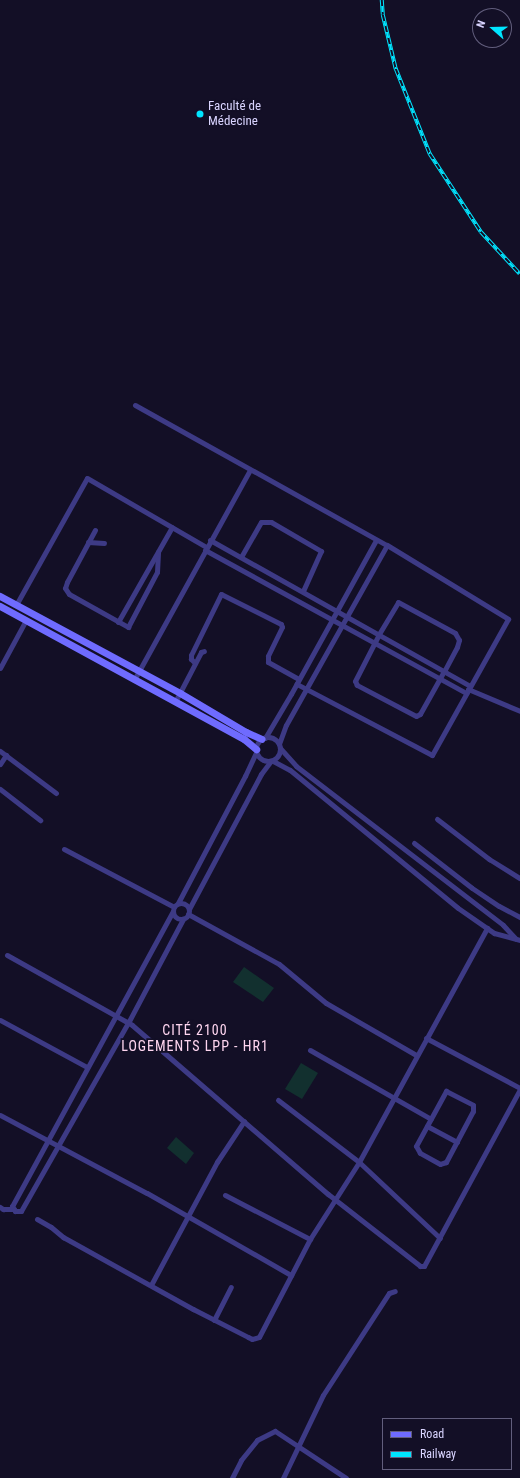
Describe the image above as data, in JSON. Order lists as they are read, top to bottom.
{
  "districts": ["CITÉ 2100 LOGEMENTS LPP - HR1"],
  "places": ["Faculté de Médecine"],
  "legend": ["Road", "Railway"],
  "north": "left"
}
